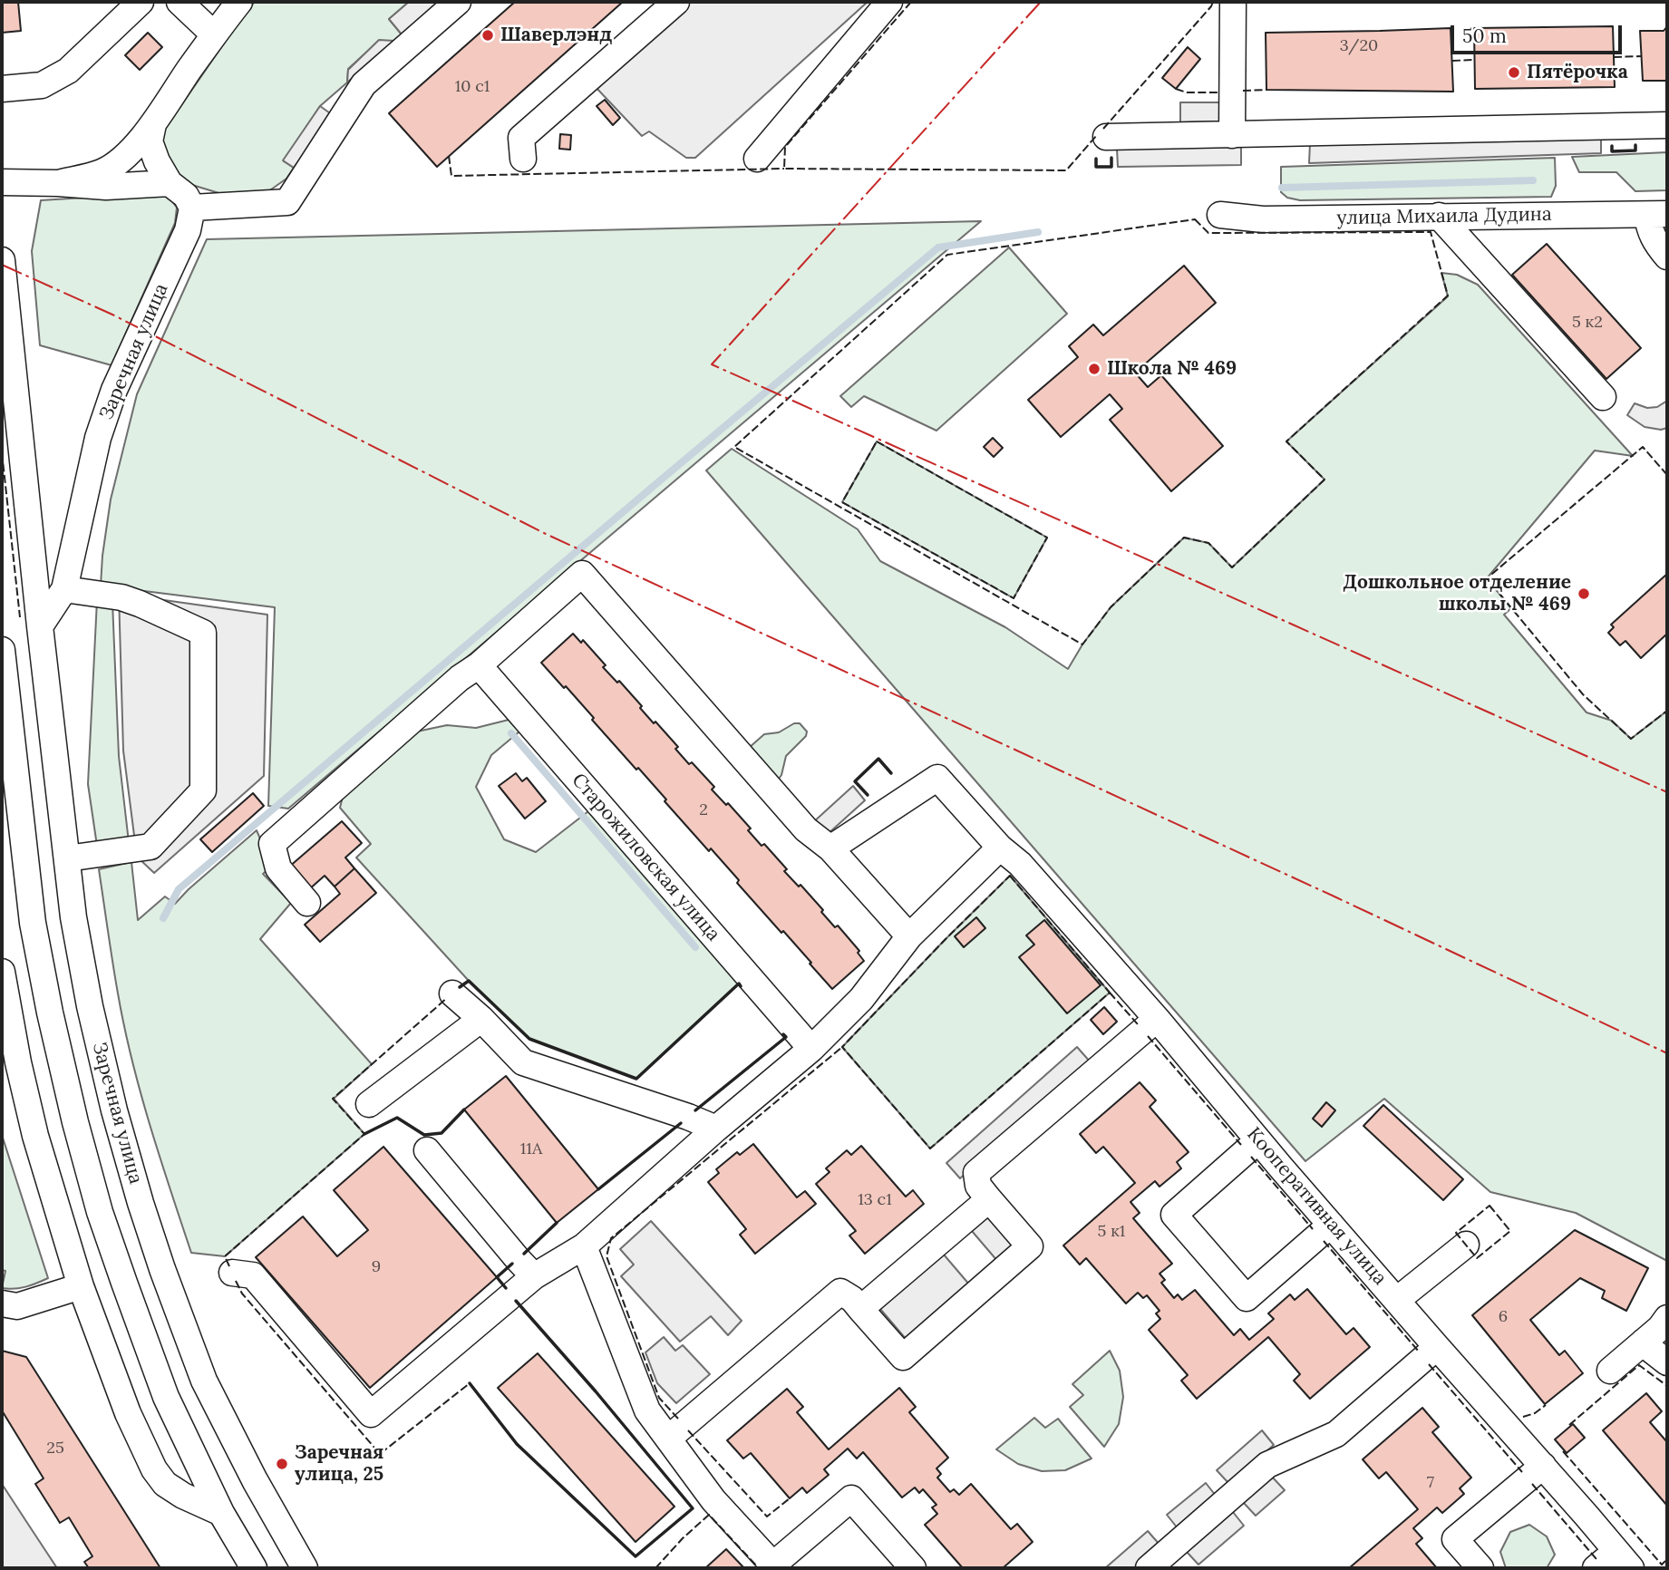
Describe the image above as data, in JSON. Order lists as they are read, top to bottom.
{
  "streets": {
    "street": [
      "улица Михаила Дудина",
      "Заречная улица",
      "Старожиловская улица",
      "Кооперативная улица"
    ]
  },
  "places": [
    "Шаверлэнд",
    "Пятёрочка",
    "Школа № 469",
    "Дошкольное отделение школы № 469",
    "Заречная улица, 25"
  ],
  "house_numbers": [
    "3/20",
    "10 с1",
    "5 к2",
    "2",
    "11А",
    "13 с1",
    "5 к1",
    "9",
    "6",
    "25",
    "7"
  ],
  "scale_bar": "50 m"
}
